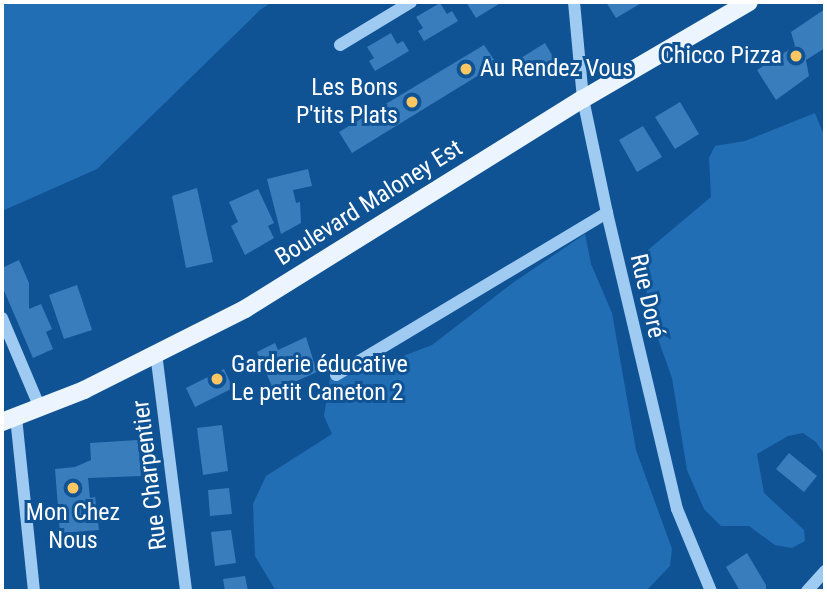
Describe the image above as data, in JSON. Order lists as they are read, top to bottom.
{
  "streets": {
    "main road": ["Boulevard Maloney Est"],
    "street": ["Rue Doré", "Rue Charpentier"]
  },
  "crossings": [
    ["Boulevard Maloney Est", "Rue Doré"],
    ["Boulevard Maloney Est", "Rue Charpentier"]
  ],
  "places": [
    "Chicco Pizza",
    "Au Rendez Vous",
    "Les Bons P'tits Plats",
    "Garderie éducative Le petit Caneton 2",
    "Mon Chez Nous"
  ]
}
